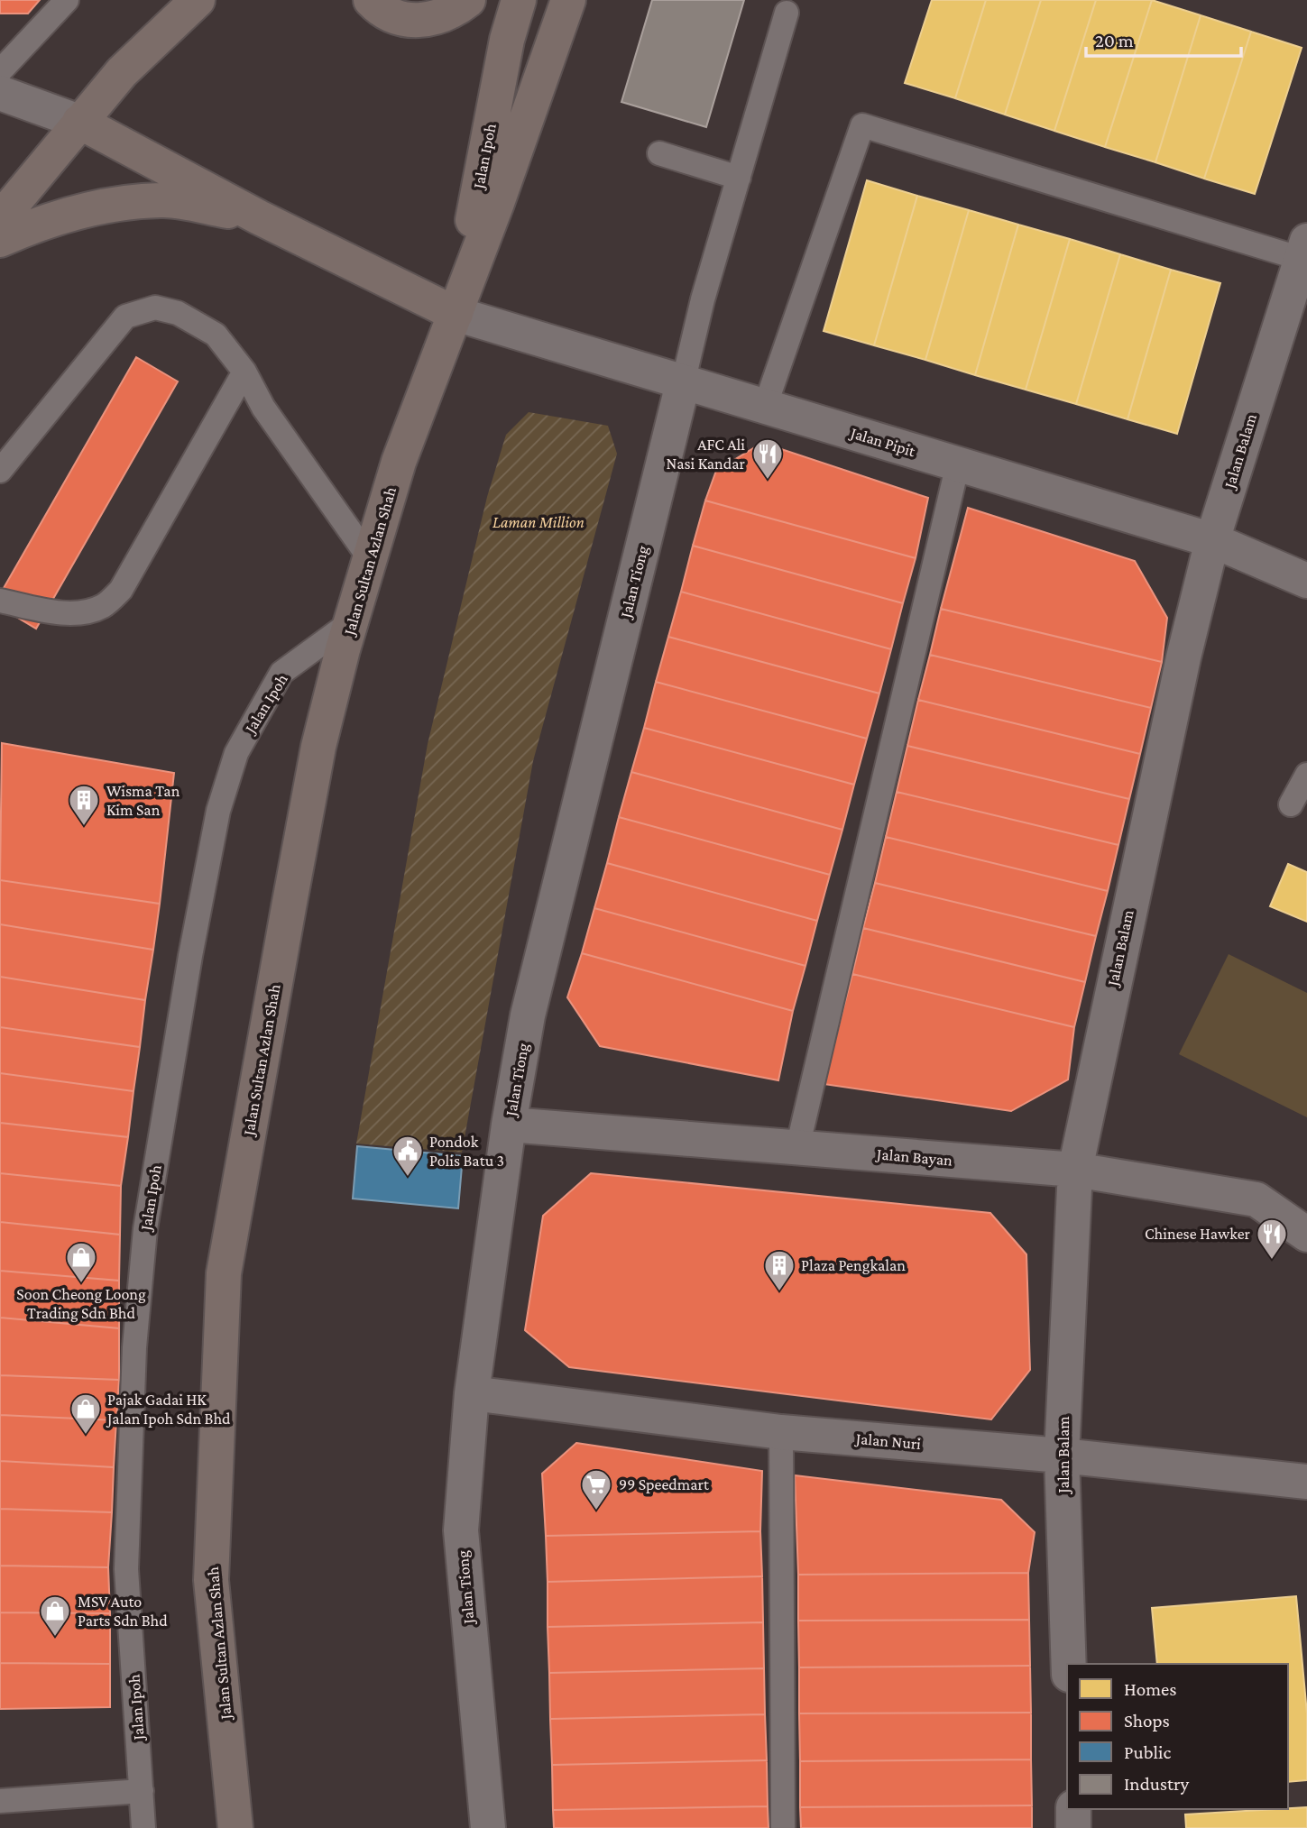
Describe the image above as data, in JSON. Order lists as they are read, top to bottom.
{
  "streets": {
    "main road": ["Jalan Ipoh", "Jalan Sultan Azlan Shah"],
    "street": [
      "Jalan Pipit",
      "Jalan Balam",
      "Jalan Tiong",
      "Jalan Bayan",
      "Jalan Nuri"
    ]
  },
  "crossings": [
    ["Jalan Ipoh", "Jalan Pipit"],
    ["Jalan Ipoh", "Jalan Sultan Azlan Shah"],
    ["Jalan Pipit", "Jalan Balam"],
    ["Jalan Pipit", "Jalan Sultan Azlan Shah"],
    ["Jalan Pipit", "Jalan Tiong"],
    ["Jalan Balam", "Jalan Bayan"],
    ["Jalan Balam", "Jalan Nuri"],
    ["Jalan Tiong", "Jalan Bayan"],
    ["Jalan Tiong", "Jalan Nuri"]
  ],
  "parks": ["Laman Million"],
  "places": {
    "restaurant": ["AFC Ali Nasi Kandar", "Chinese Hawker"],
    "building": ["Wisma Tan Kim San", "Plaza Pengkalan"],
    "public building": ["Pondok Polis Batu 3"],
    "shop": ["Soon Cheong Loong Trading Sdn Bhd", "Pajak Gadai HK Jalan Ipoh Sdn Bhd", "MSV Auto Parts Sdn Bhd"],
    "supermarket": ["99 Speedmart"]
  },
  "legend": [
    "Homes",
    "Shops",
    "Public",
    "Industry"
  ],
  "scale_bar": "20 m"
}
